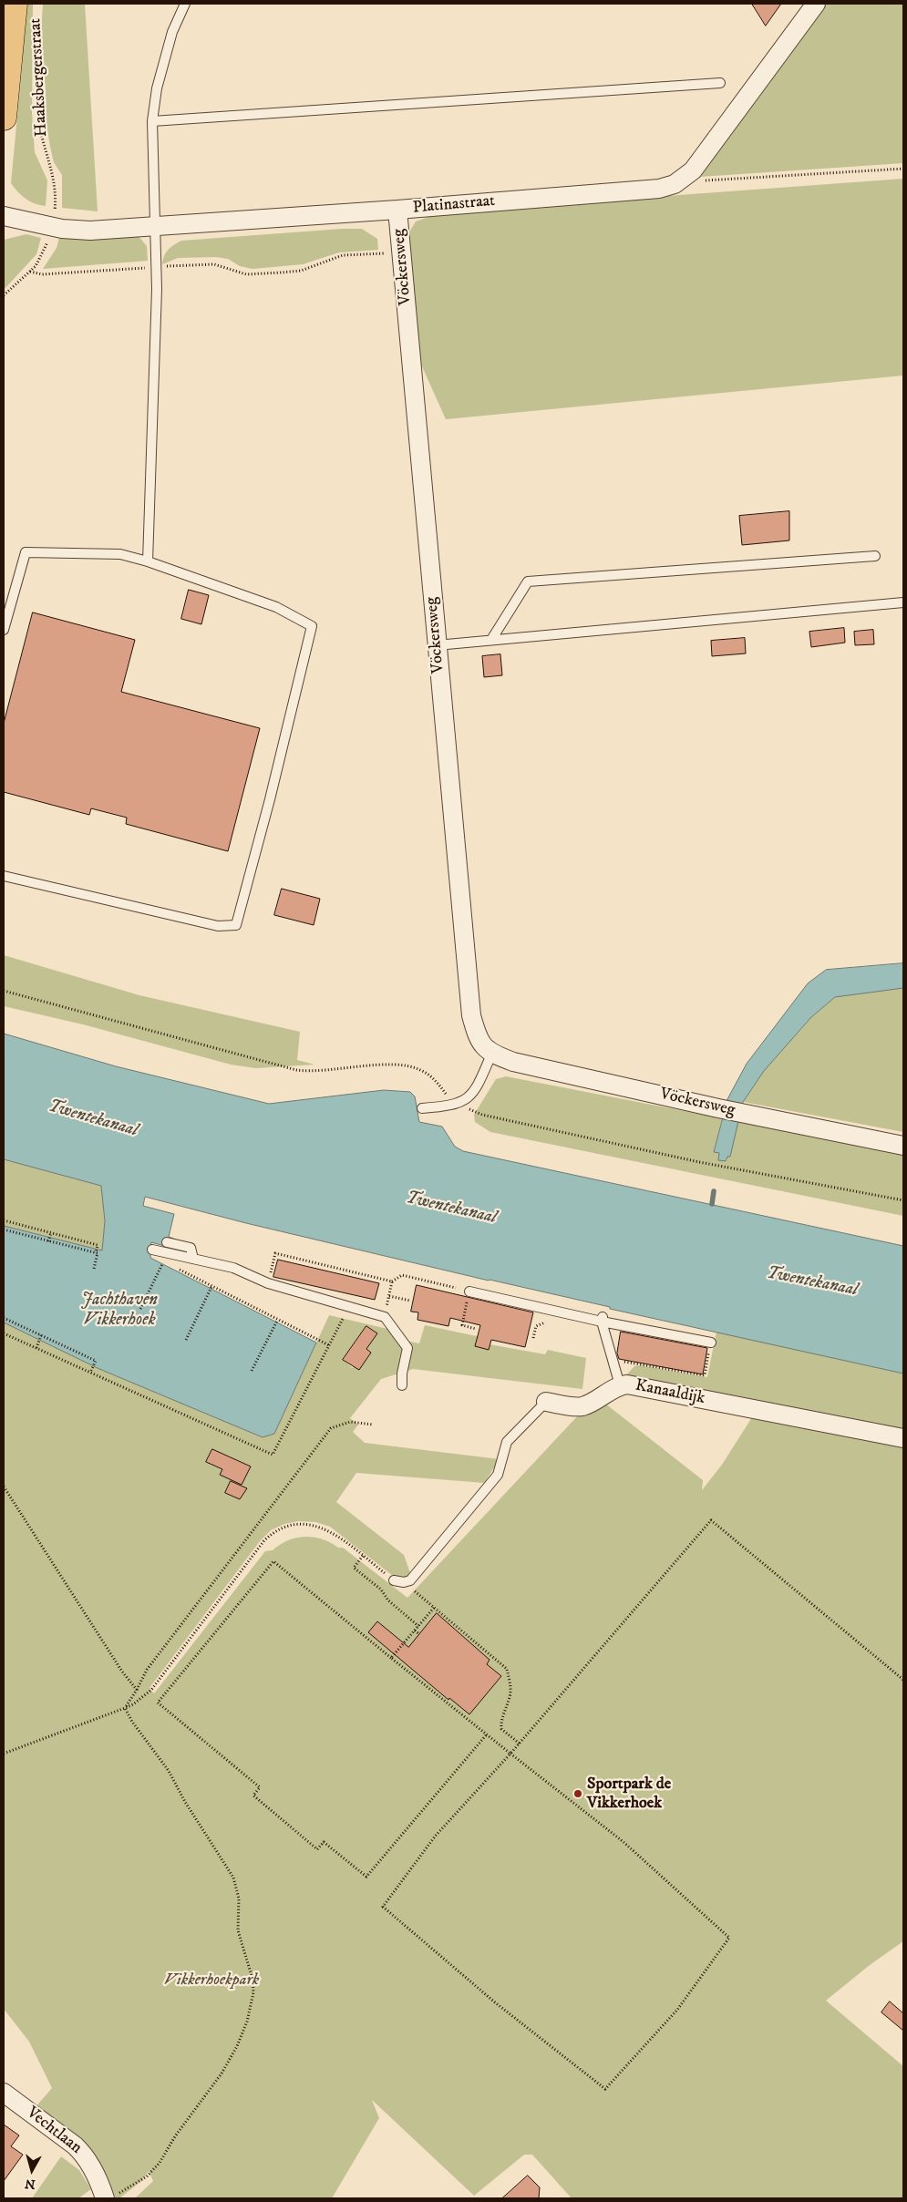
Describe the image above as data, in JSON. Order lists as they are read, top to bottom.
{
  "streets": {
    "main road": ["Haaksbergerstraat"],
    "street": [
      "Platinastraat",
      "Vöckersweg",
      "Kanaaldijk",
      "Vechtlaan"
    ]
  },
  "crossings": [
    ["Haaksbergerstraat", "Platinastraat"],
    ["Platinastraat", "Vöckersweg"]
  ],
  "water": ["Twentekanaal", "Jachthaven Vikkerhoek"],
  "parks": ["Vikkerhoekpark"],
  "places": ["Sportpark de Vikkerhoek"],
  "north": "bottom"
}
